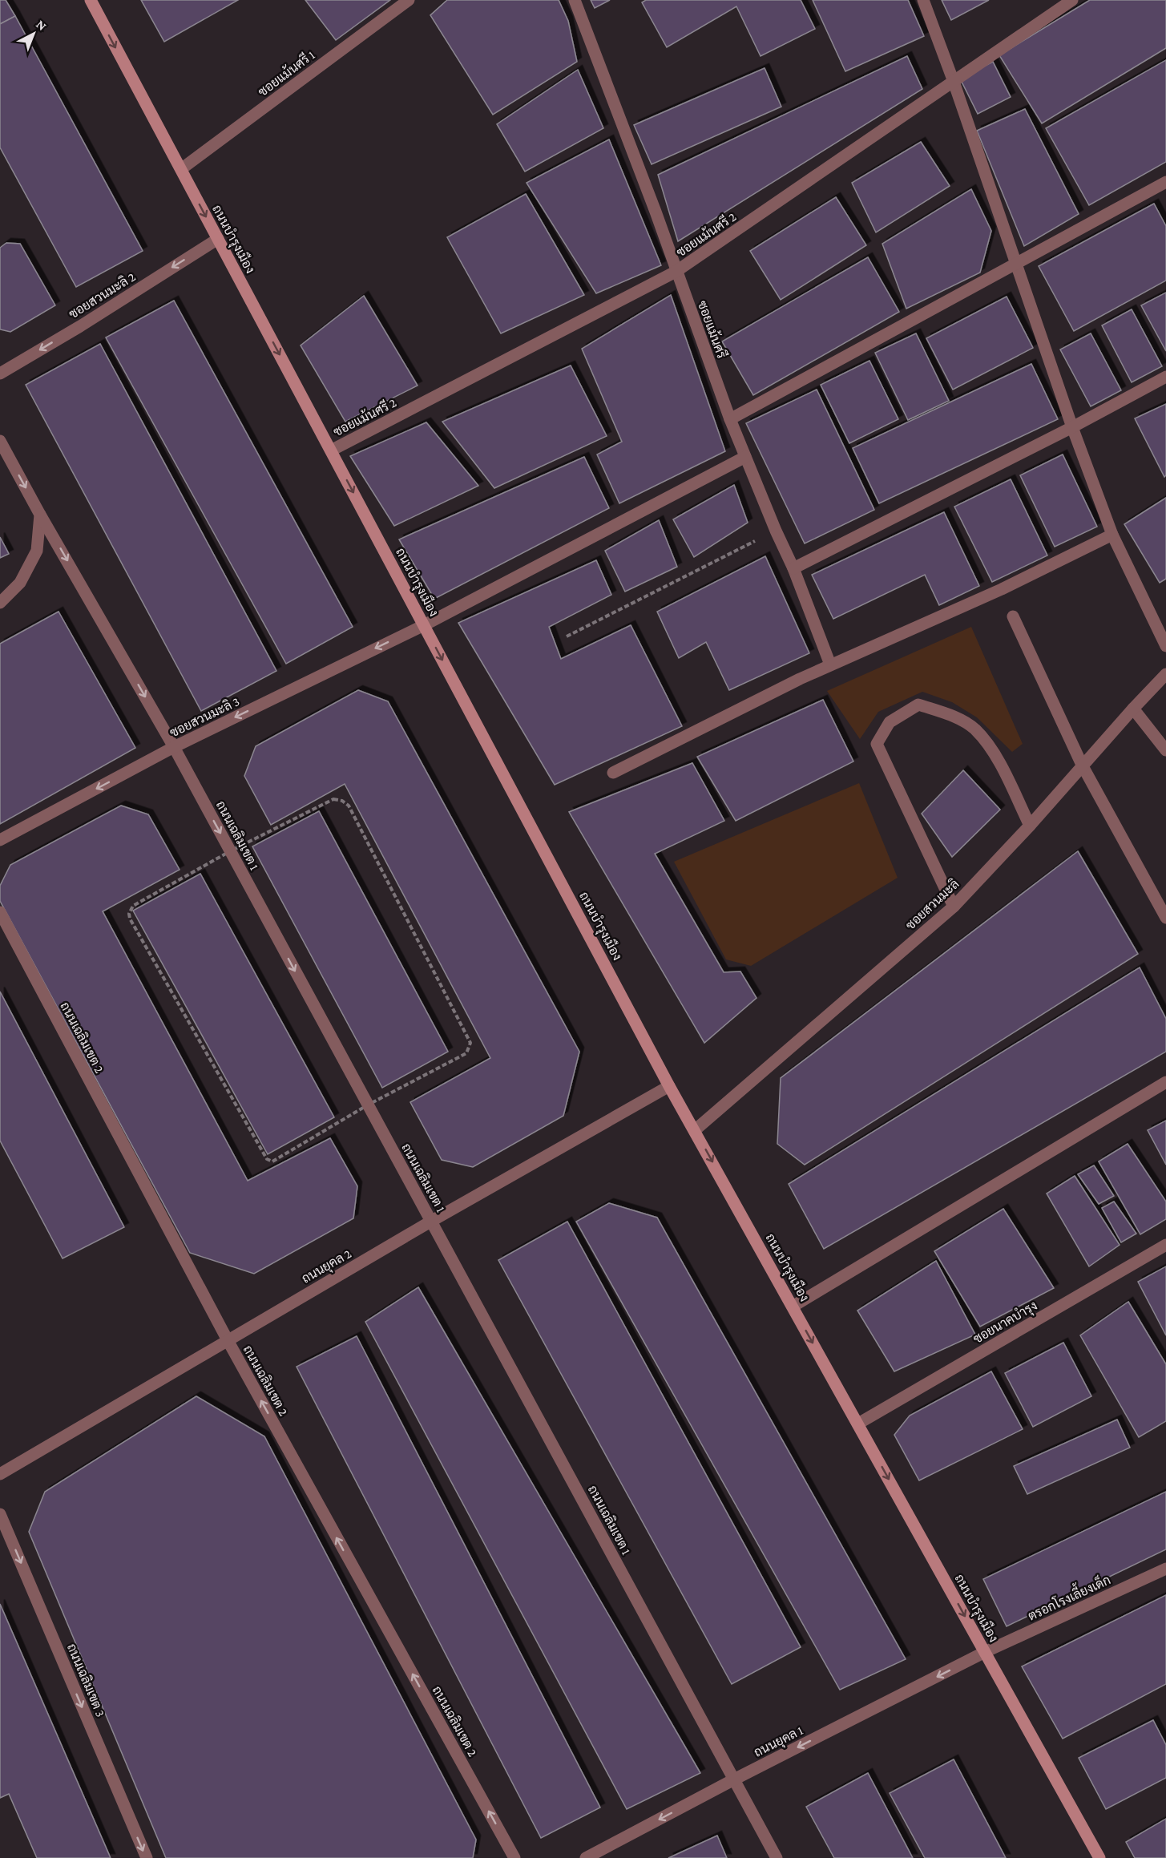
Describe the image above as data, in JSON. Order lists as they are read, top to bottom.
{
  "streets": {
    "main road": ["ถนนบำรุงเมือง"],
    "street": [
      "ซอยแม้นศรี 1",
      "ซอยแม้นศรี 2",
      "ซอยสวนมะลิ 2",
      "ซอยแม้นศรี",
      "ซอยสวนมะลิ 3",
      "ถนนเฉลิมเขต 1",
      "ซอยสวนมะลิ",
      "ถนนเฉลิมเขต 2",
      "ถนนยุคล 2",
      "ซอยนาคบำรุง",
      "ตรอกโรงเลี้ยงเด็ก",
      "ถนนเฉลิมเขต 3",
      "ถนนยุคล 1"
    ]
  },
  "crossings": [
    ["ซอยแม้นศรี 1", "ถนนบำรุงเมือง"],
    ["ซอยแม้นศรี 2", "ถนนบำรุงเมือง"],
    ["ซอยแม้นศรี 2", "ซอยแม้นศรี"],
    ["ถนนบำรุงเมือง", "ซอยสวนมะลิ 2"],
    ["ถนนบำรุงเมือง", "ซอยสวนมะลิ 3"],
    ["ถนนบำรุงเมือง", "ซอยสวนมะลิ"],
    ["ถนนบำรุงเมือง", "ถนนยุคล 2"],
    ["ถนนบำรุงเมือง", "ซอยนาคบำรุง"],
    ["ถนนบำรุงเมือง", "ตรอกโรงเลี้ยงเด็ก"],
    ["ถนนบำรุงเมือง", "ถนนยุคล 1"],
    ["ซอยแม้นศรี", "ซอยสวนมะลิ 3"],
    ["ซอยสวนมะลิ 3", "ถนนเฉลิมเขต 1"],
    ["ถนนเฉลิมเขต 1", "ถนนยุคล 2"],
    ["ถนนเฉลิมเขต 1", "ถนนยุคล 1"],
    ["ถนนเฉลิมเขต 2", "ถนนยุคล 2"],
    ["ตรอกโรงเลี้ยงเด็ก", "ถนนยุคล 1"]
  ],
  "one_way": [
    "ถนนบำรุงเมือง",
    "ซอยสวนมะลิ 2",
    "ซอยสวนมะลิ 3",
    "ถนนเฉลิมเขต 1",
    "ถนนเฉลิมเขต 2",
    "ถนนเฉลิมเขต 3",
    "ถนนยุคล 1"
  ],
  "north": "top right"
}
